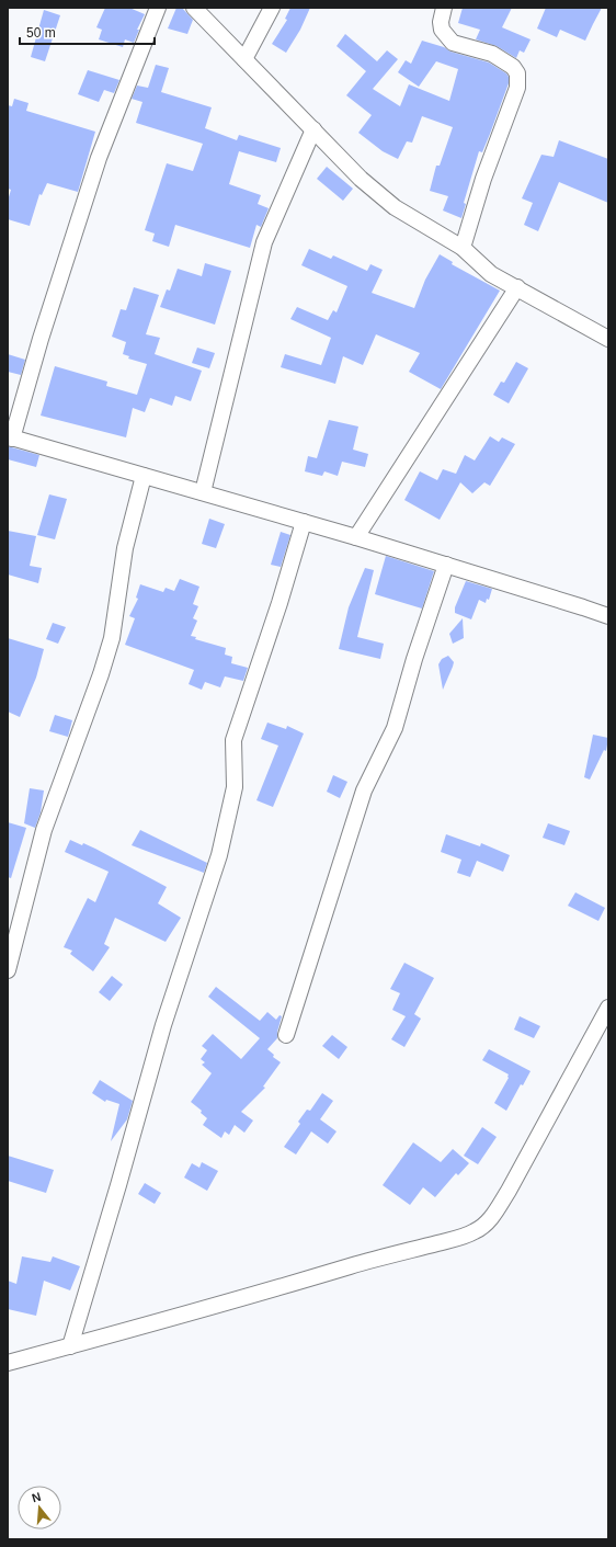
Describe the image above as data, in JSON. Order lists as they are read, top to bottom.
{
  "scale_bar": "50 m",
  "north": "top"
}
